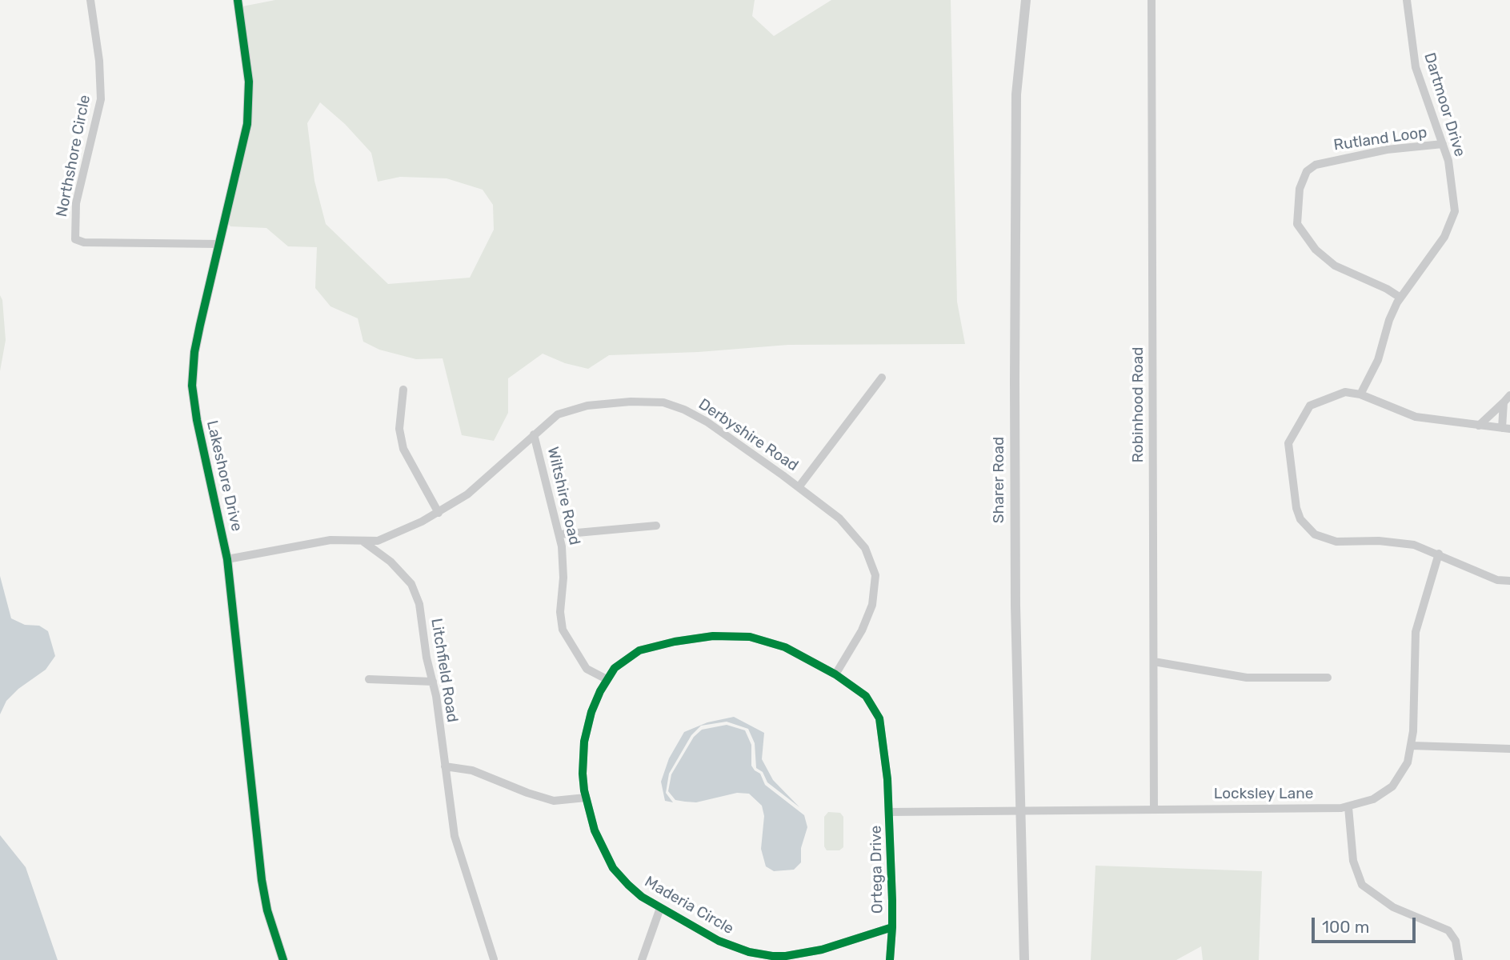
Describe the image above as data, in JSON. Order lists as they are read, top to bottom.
{
  "streets": {
    "street": [
      "Dartmoor Drive",
      "Rutland Loop",
      "Northshore Circle",
      "Robinhood Road",
      "Derbyshire Road",
      "Lakeshore Drive",
      "Sharer Road",
      "Wiltshire Road",
      "Litchfield Road",
      "Locksley Lane",
      "Ortega Drive",
      "Maderia Circle"
    ]
  },
  "crossings": [
    ["Dartmoor Drive", "Rutland Loop"],
    ["Northshore Circle", "Lakeshore Drive"],
    ["Robinhood Road", "Locksley Lane"],
    ["Derbyshire Road", "Wiltshire Road"],
    ["Derbyshire Road", "Litchfield Road"],
    ["Derbyshire Road", "Maderia Circle"],
    ["Sharer Road", "Locksley Lane"],
    ["Wiltshire Road", "Maderia Circle"],
    ["Locksley Lane", "Ortega Drive"],
    ["Locksley Lane", "Maderia Circle"],
    ["Ortega Drive", "Maderia Circle"]
  ],
  "scale_bar": "100 m"
}
